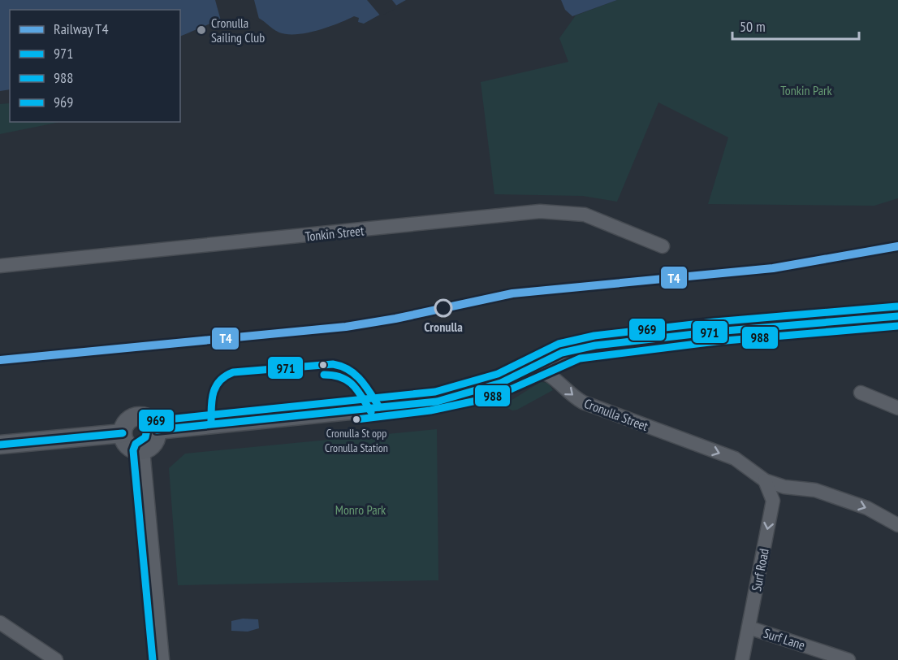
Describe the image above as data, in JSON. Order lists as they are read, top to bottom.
{
  "streets": {
    "street": [
      "Tonkin Street",
      "Cronulla Street",
      "Surf Road",
      "Surf Lane"
    ]
  },
  "crossings": [
    ["Cronulla Street", "Surf Road"],
    ["Surf Road", "Surf Lane"]
  ],
  "one_way": ["Cronulla Street", "Surf Road"],
  "parks": ["Tonkin Park", "Monro Park"],
  "places": ["Cronulla Sailing Club", "Cronulla", "Cronulla St opp Cronulla Station"],
  "lines": [
    "rail line T4",
    "transit line 969",
    "transit line 971",
    "transit line 988"
  ],
  "legend": [
    "Railway T4",
    "971",
    "988",
    "969"
  ],
  "scale_bar": "50 m"
}
